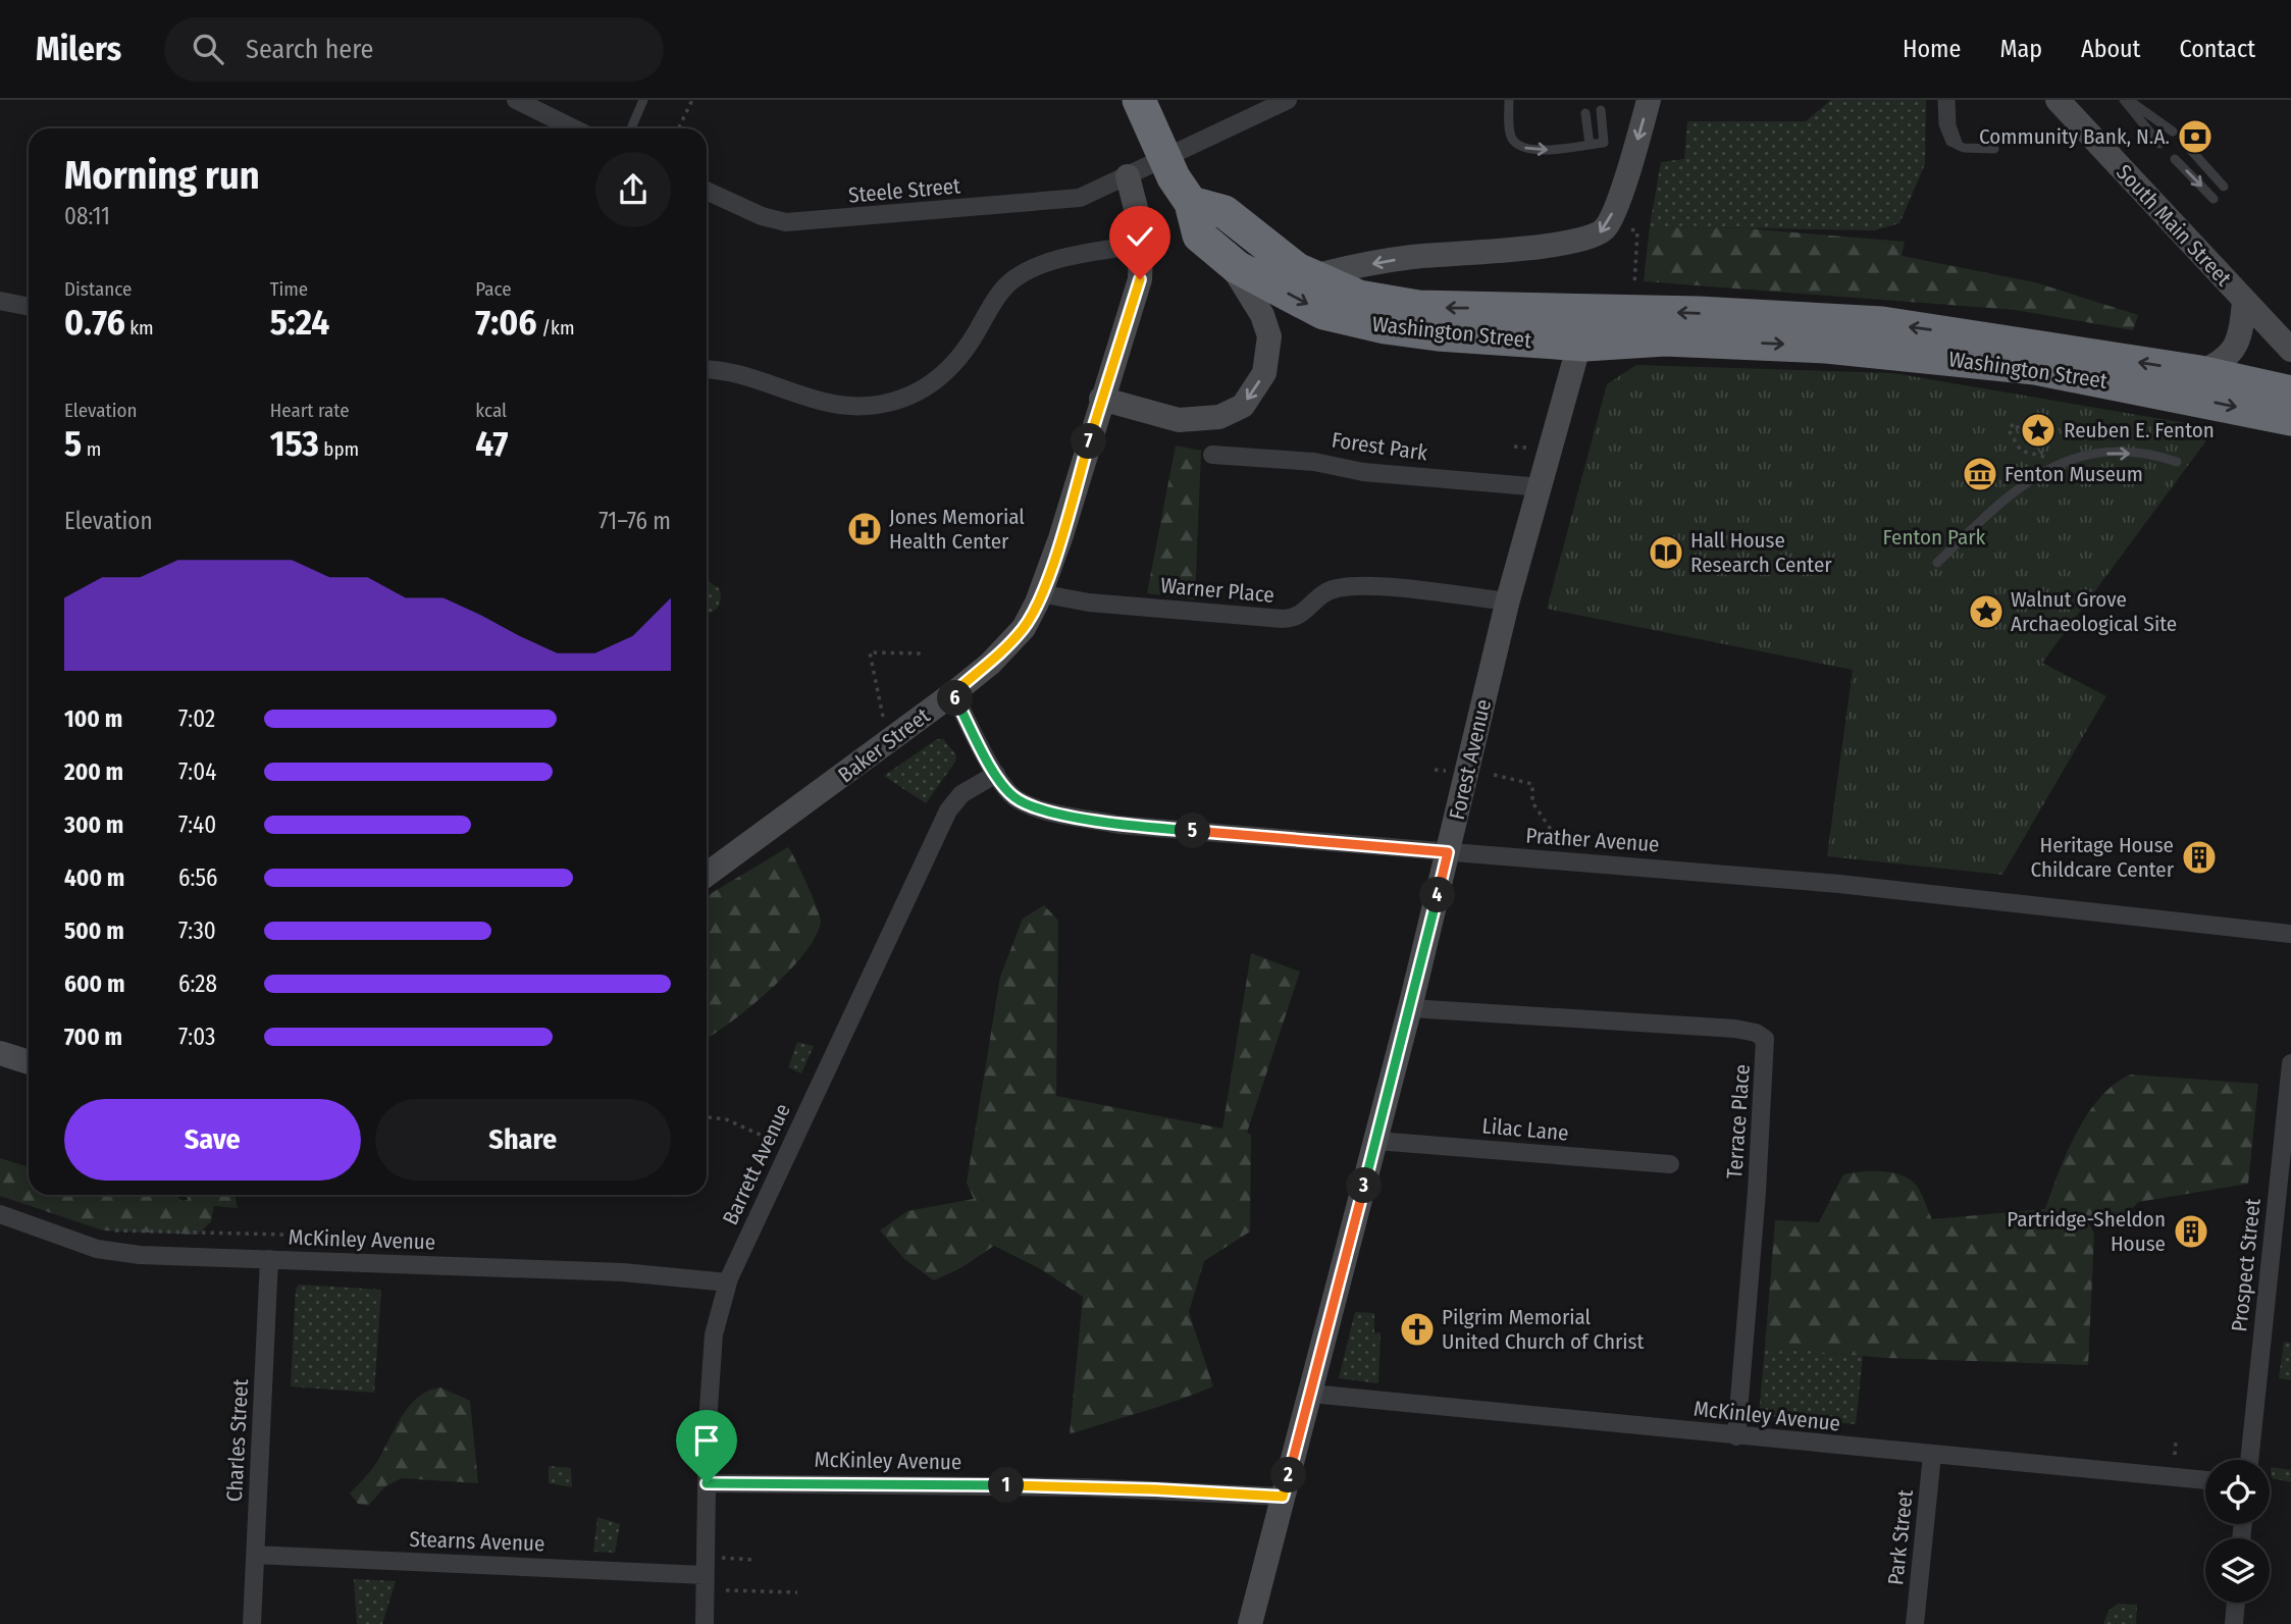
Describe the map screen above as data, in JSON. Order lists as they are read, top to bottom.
{
  "streets": {
    "highway": ["Washington Street"],
    "street": [
      "Steele Street",
      "South Main Street",
      "Forest Park",
      "Warner Place",
      "Baker Street",
      "Forest Avenue",
      "Prather Avenue",
      "Terrace Place",
      "Lilac Lane",
      "Barrett Avenue",
      "McKinley Avenue",
      "Prospect Street",
      "Charles Street",
      "Park Street",
      "Stearns Avenue"
    ]
  },
  "crossings": [
    ["Steele Street", "Baker Street"],
    ["Washington Street", "Forest Avenue"],
    ["Forest Park", "Forest Avenue"],
    ["Warner Place", "Baker Street"],
    ["Warner Place", "Forest Avenue"],
    ["Baker Street", "Prather Avenue"],
    ["Forest Avenue", "Prather Avenue"],
    ["Forest Avenue", "Terrace Place"],
    ["Forest Avenue", "Lilac Lane"],
    ["Forest Avenue", "McKinley Avenue"],
    ["Prather Avenue", "Barrett Avenue"],
    ["Terrace Place", "McKinley Avenue"],
    ["Barrett Avenue", "McKinley Avenue"],
    ["Barrett Avenue", "Stearns Avenue"],
    ["McKinley Avenue", "Charles Street"],
    ["McKinley Avenue", "Park Street"],
    ["Charles Street", "Stearns Avenue"]
  ],
  "parks": ["Fenton Park"],
  "places": {
    "bank": ["Community Bank, N.A."],
    "place": ["Reuben E. Fenton", "Walnut Grove Archaeological Site"],
    "museum": ["Fenton Museum"],
    "hospital": ["Jones Memorial Health Center"],
    "library": ["Hall House Research Center"],
    "building": ["Heritage House Childcare Center", "Partridge-Sheldon House"],
    "church": ["Pilgrim Memorial United Church of Christ"]
  },
  "page": {
    "header": "Milers",
    "search": "Search here",
    "nav": [
      "Home",
      "Map",
      "About",
      "Contact"
    ],
    "heading": ["Morning run", "08:11"],
    "stats": [
      ["Distance", "0.76 km"],
      ["Time", "5:24"],
      ["Pace", "7:06 /km"],
      ["Elevation", "5 m"],
      ["Heart rate", "153 bpm"],
      ["kcal", "47"]
    ],
    "pins": [
      "7",
      "6",
      "5",
      "4",
      "3",
      "2",
      "1"
    ],
    "chart": ["Elevation", "71–76 m"],
    "list": [
      {
        "name": "100 m",
        "note": "7:02"
      },
      {
        "name": "200 m",
        "note": "7:04"
      },
      {
        "name": "300 m",
        "note": "7:40"
      },
      {
        "name": "400 m",
        "note": "6:56"
      },
      {
        "name": "500 m",
        "note": "7:30"
      },
      {
        "name": "600 m",
        "note": "6:28"
      },
      {
        "name": "700 m",
        "note": "7:03"
      }
    ],
    "buttons": ["Save", "Share"]
  }
}
